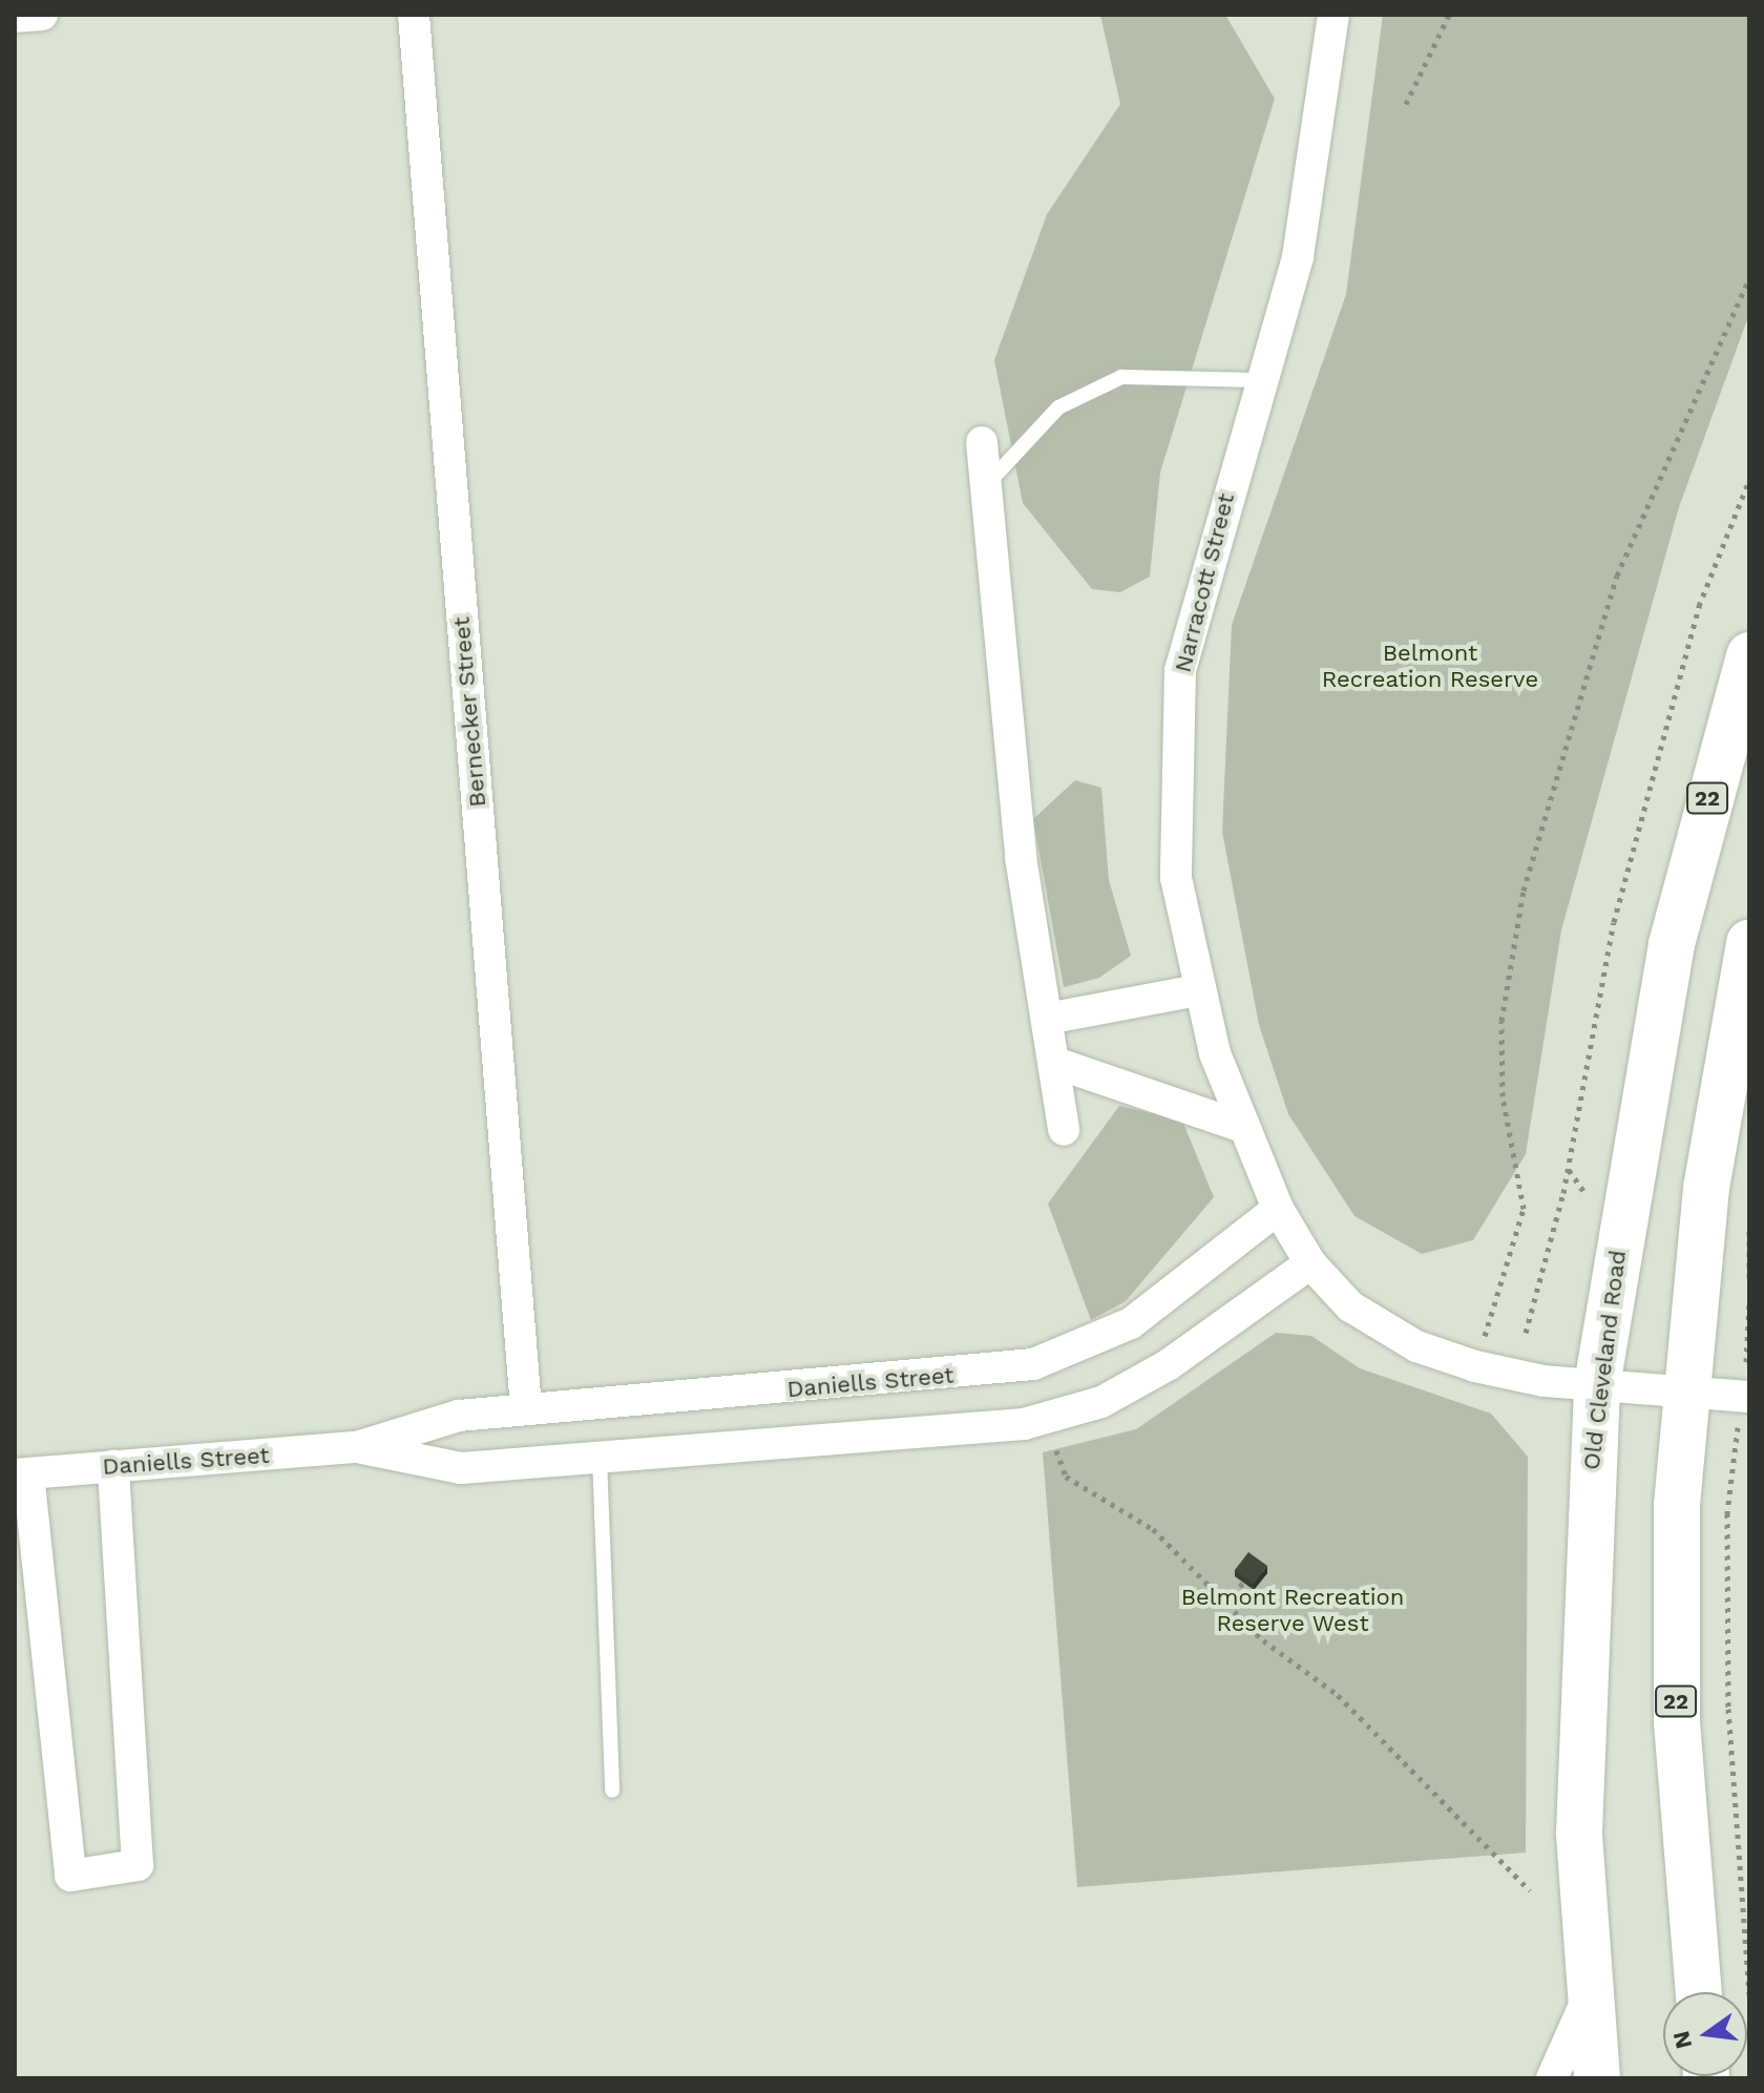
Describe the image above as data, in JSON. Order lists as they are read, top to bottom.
{
  "streets": {
    "highway": ["22", "Old Cleveland Road"],
    "street": ["Narracott Street", "Bernecker Street", "Daniells Street"]
  },
  "crossings": [
    ["Narracott Street", "Daniells Street"],
    ["Bernecker Street", "Daniells Street"]
  ],
  "parks": ["Belmont Recreation Reserve", "Belmont Recreation Reserve West"],
  "north": "left"
}
